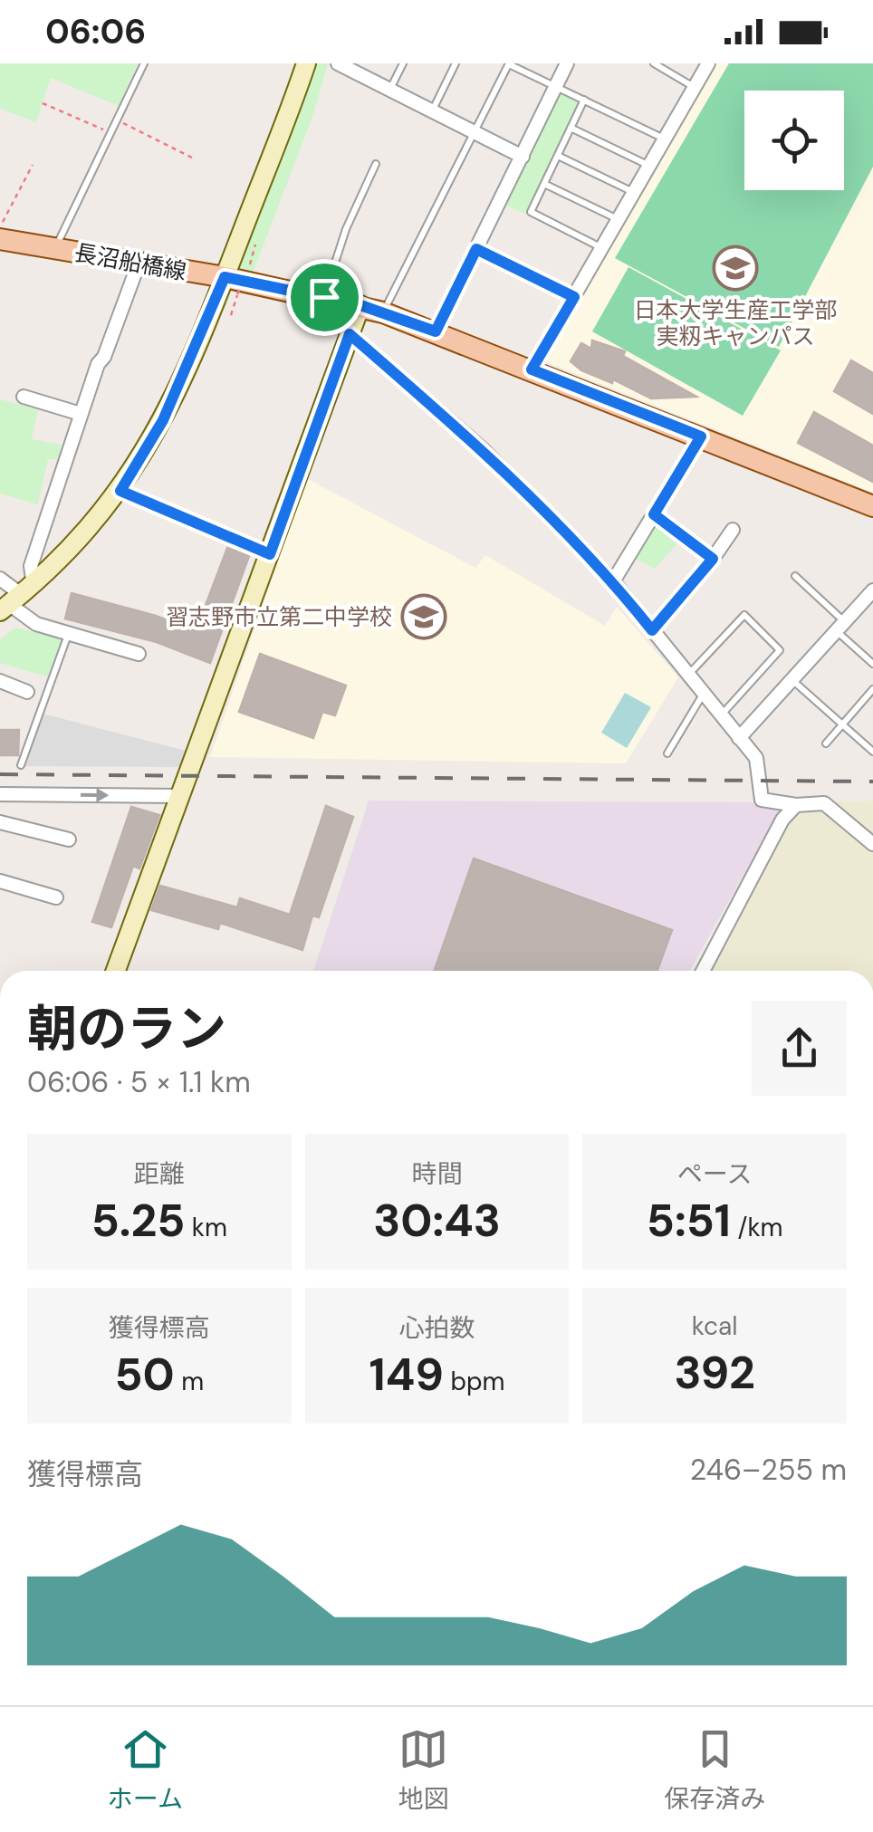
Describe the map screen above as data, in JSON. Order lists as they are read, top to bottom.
{
  "streets": {
    "main road": ["長沼船橋線"]
  },
  "places": {
    "school or university": ["日本大学生産工学部 実籾キャンパス", "習志野市立第二中学校"]
  },
  "page": {
    "status": "06:06",
    "heading": ["朝のラン", "06:06 · 5 × 1.1 km"],
    "stats": [
      ["距離", "5.25 km"],
      ["時間", "30:43"],
      ["ペース", "5:51 /km"],
      ["獲得標高", "50 m"],
      ["心拍数", "149 bpm"],
      ["kcal", "392"]
    ],
    "chart": ["獲得標高", "246–255 m"],
    "tabs": ["ホーム", "地図", "保存済み"]
  }
}
